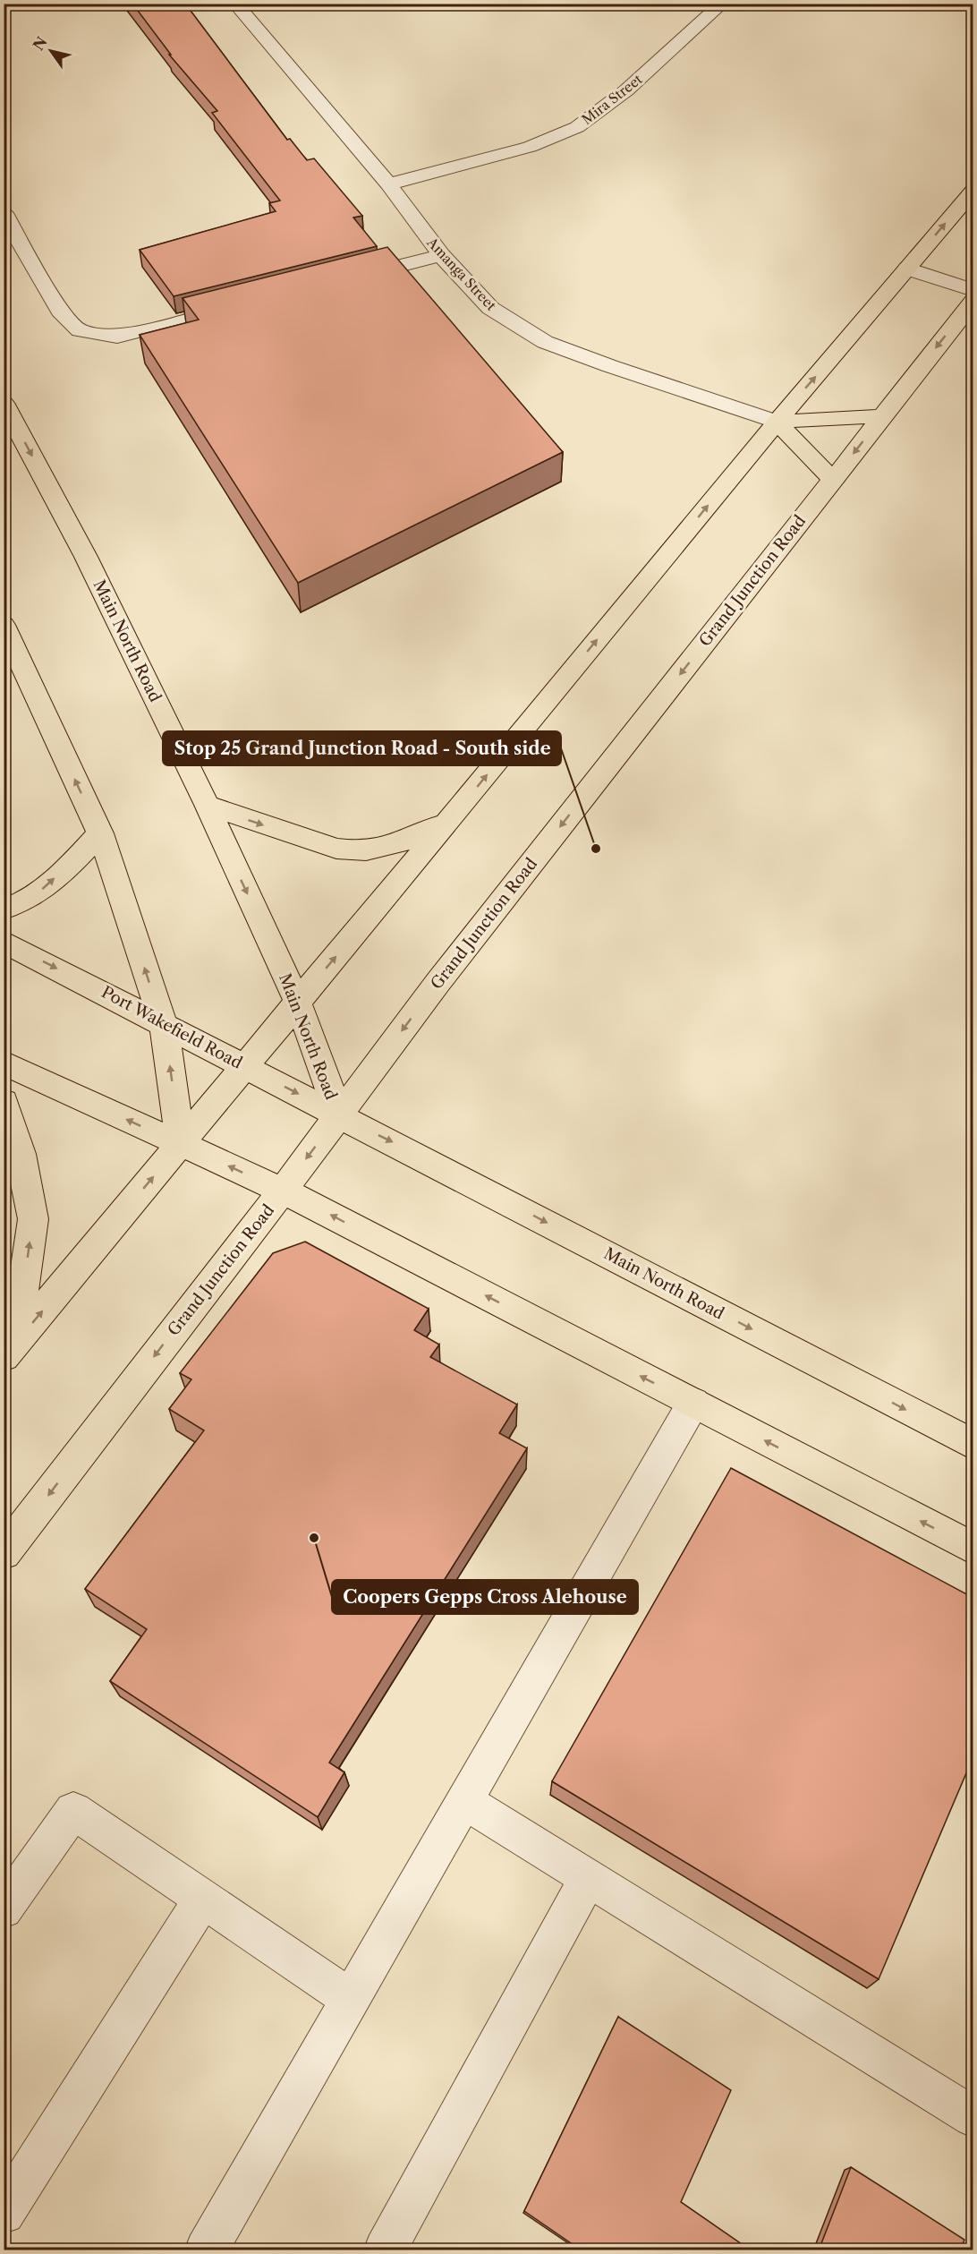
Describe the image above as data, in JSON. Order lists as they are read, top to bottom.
{
  "streets": {
    "highway": ["Grand Junction Road", "Main North Road", "Port Wakefield Road"],
    "street": ["Mira Street", "Amanga Street"]
  },
  "crossings": [
    ["Mira Street", "Amanga Street"],
    ["Grand Junction Road", "Main North Road"],
    ["Grand Junction Road", "Port Wakefield Road"],
    ["Main North Road", "Port Wakefield Road"]
  ],
  "places": ["Stop 25 Grand Junction Road - South side", "Coopers Gepps Cross Alehouse"],
  "north": "top left"
}
